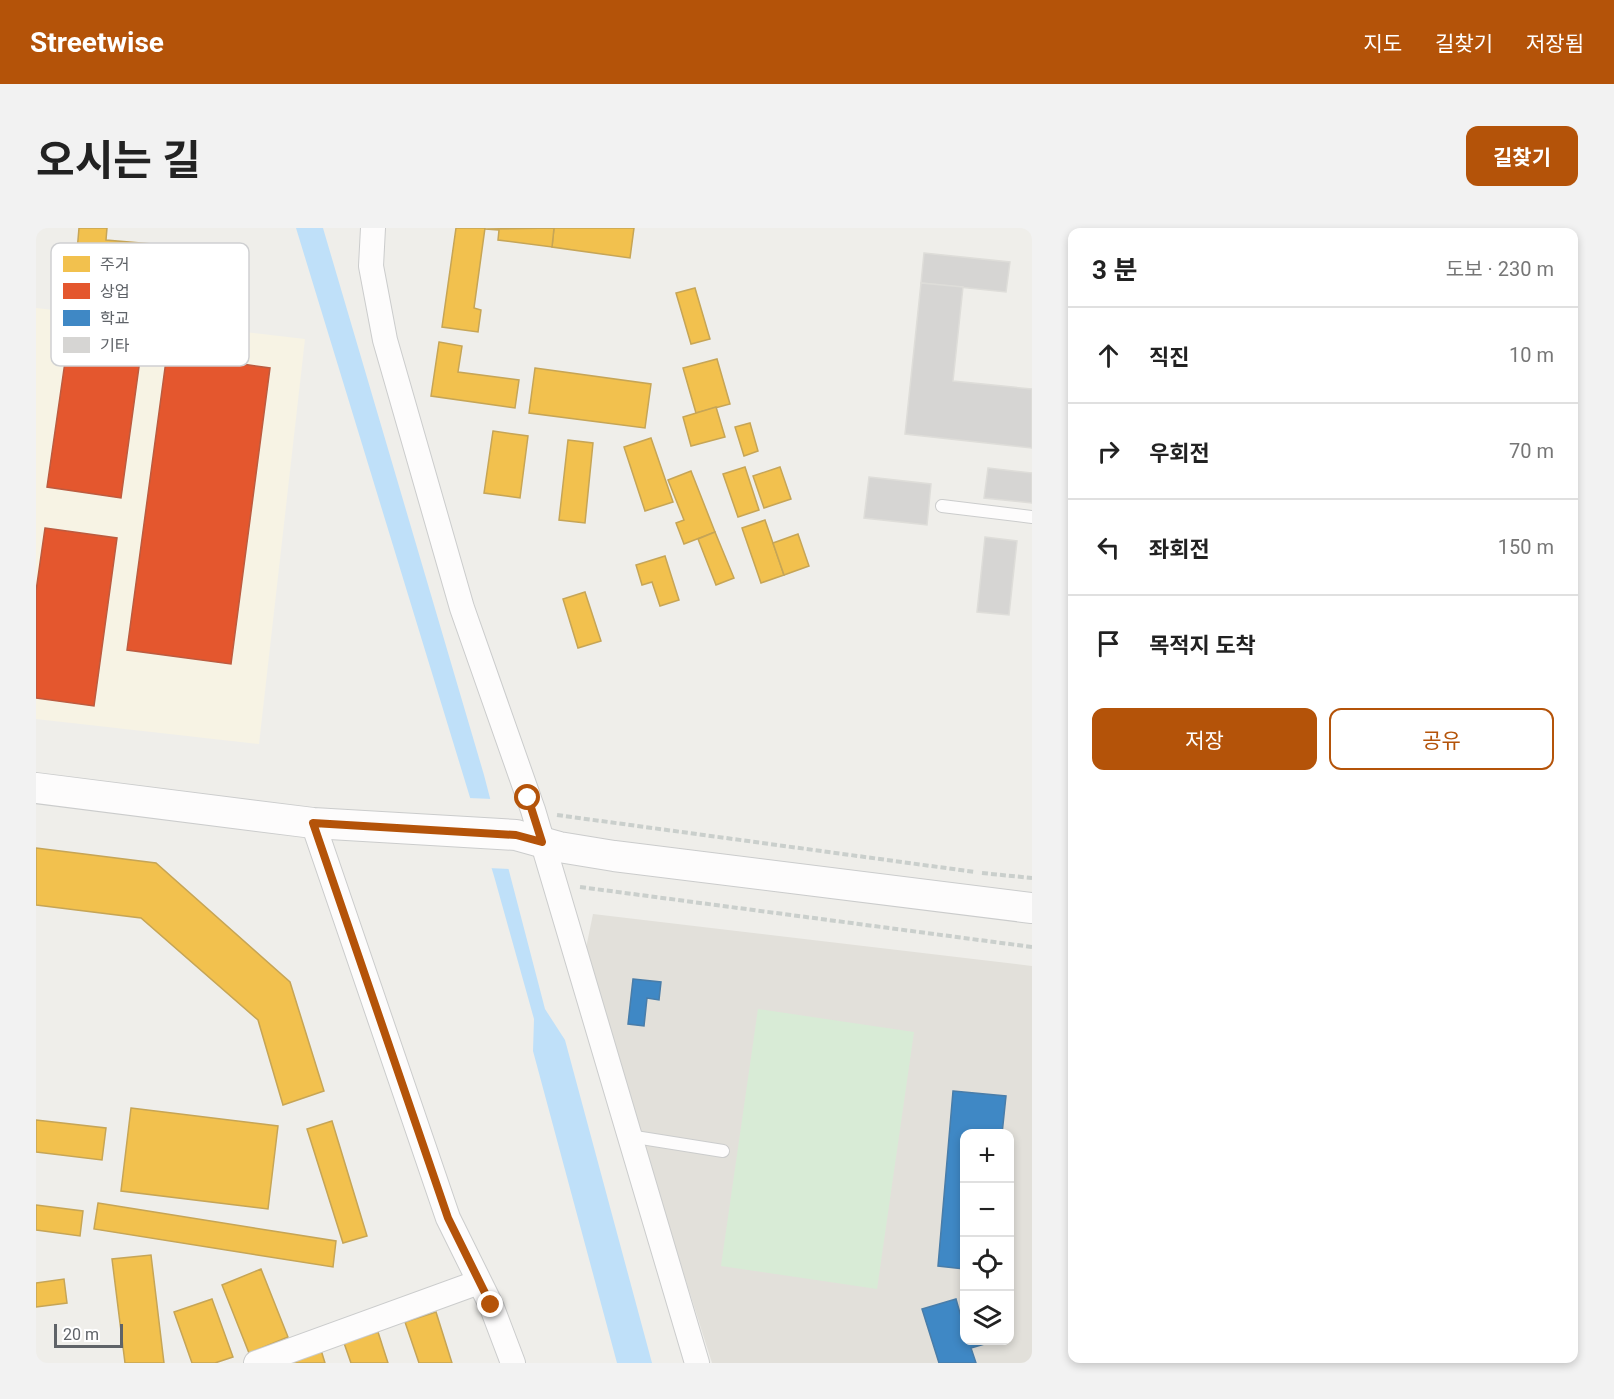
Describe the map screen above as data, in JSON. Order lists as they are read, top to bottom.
{
  "legend": [
    "주거",
    "상업",
    "학교",
    "기타"
  ],
  "scale_bar": "20 m",
  "page": {
    "header": "Streetwise",
    "nav": ["지도", "길찾기", "저장됨"],
    "title": "오시는 길",
    "buttons": [
      "길찾기",
      ["저장", "공유"]
    ],
    "heading": ["3 분", "도보 · 230 m"],
    "list": [
      ["직진", "10 m"],
      ["우회전", "70 m"],
      ["좌회전", "150 m"],
      "목적지 도착"
    ],
    "map_buttons": ["+", "−"],
    "scale": "20 m"
  }
}
